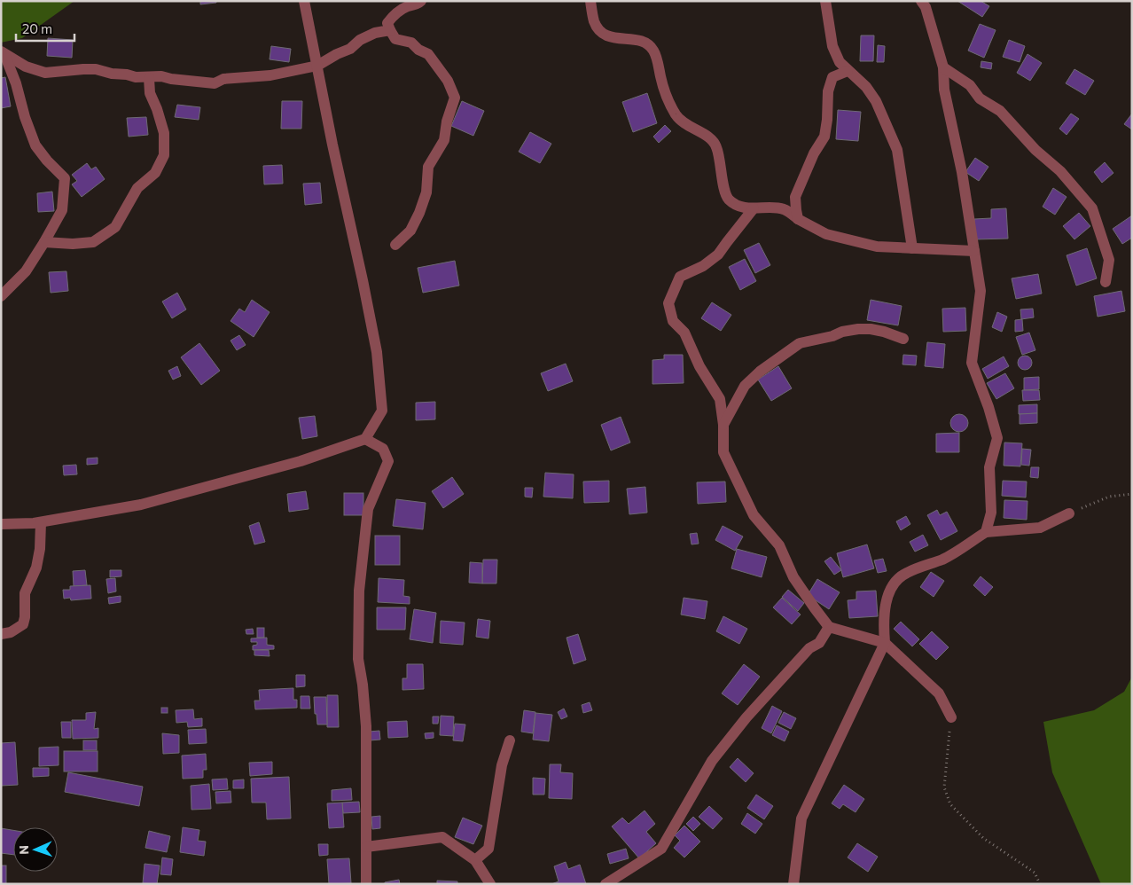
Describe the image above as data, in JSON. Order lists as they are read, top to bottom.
{
  "scale_bar": "20 m",
  "north": "left"
}
